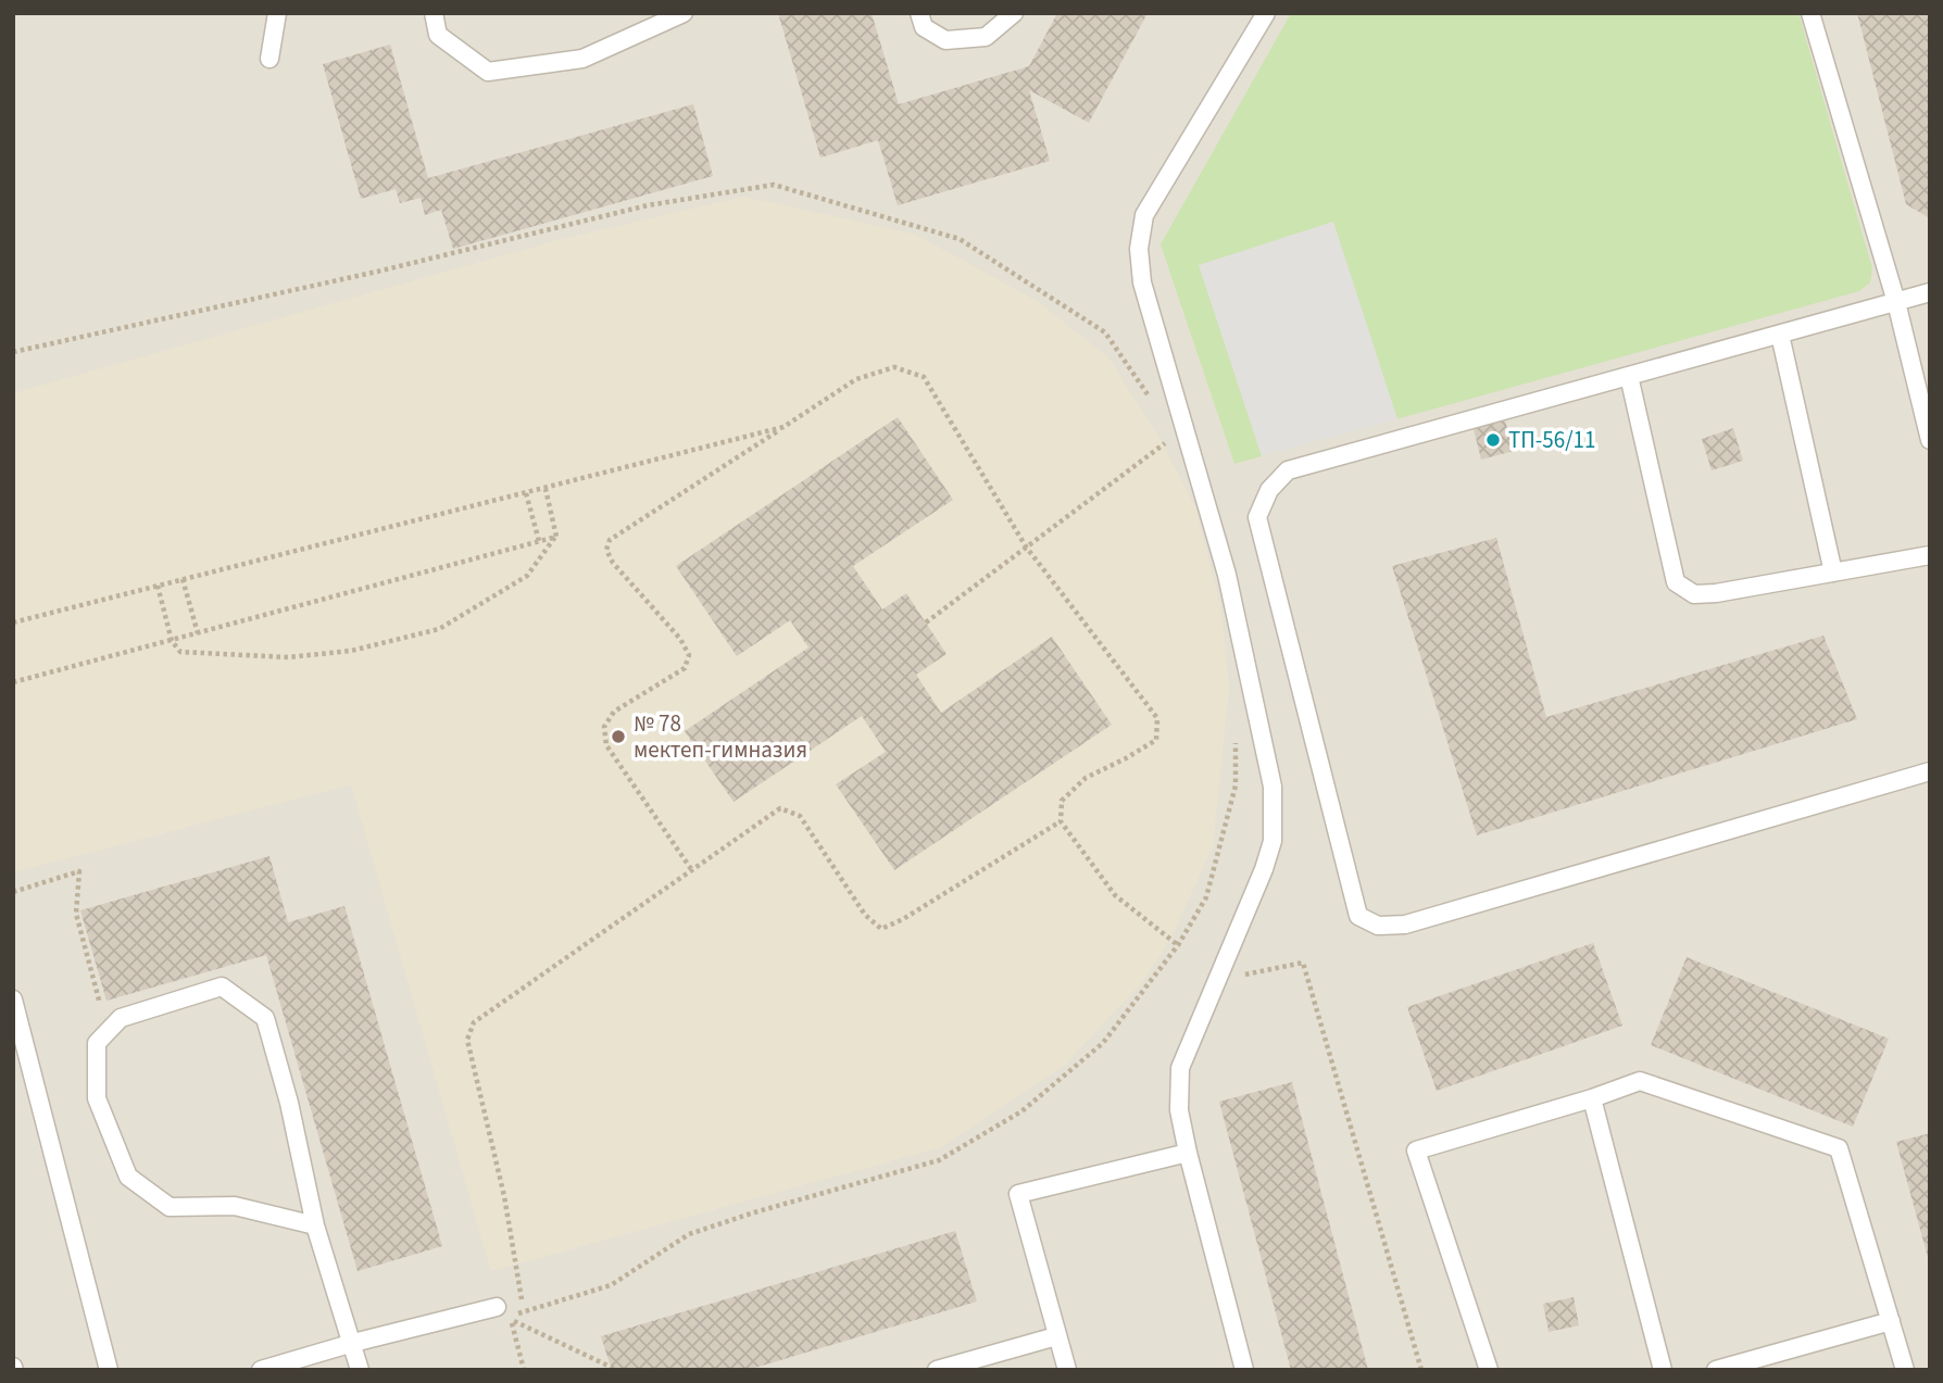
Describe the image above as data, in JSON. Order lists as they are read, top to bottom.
{
  "places": ["ТП-56/11", "№ 78 мектеп-гимназия"]
}
